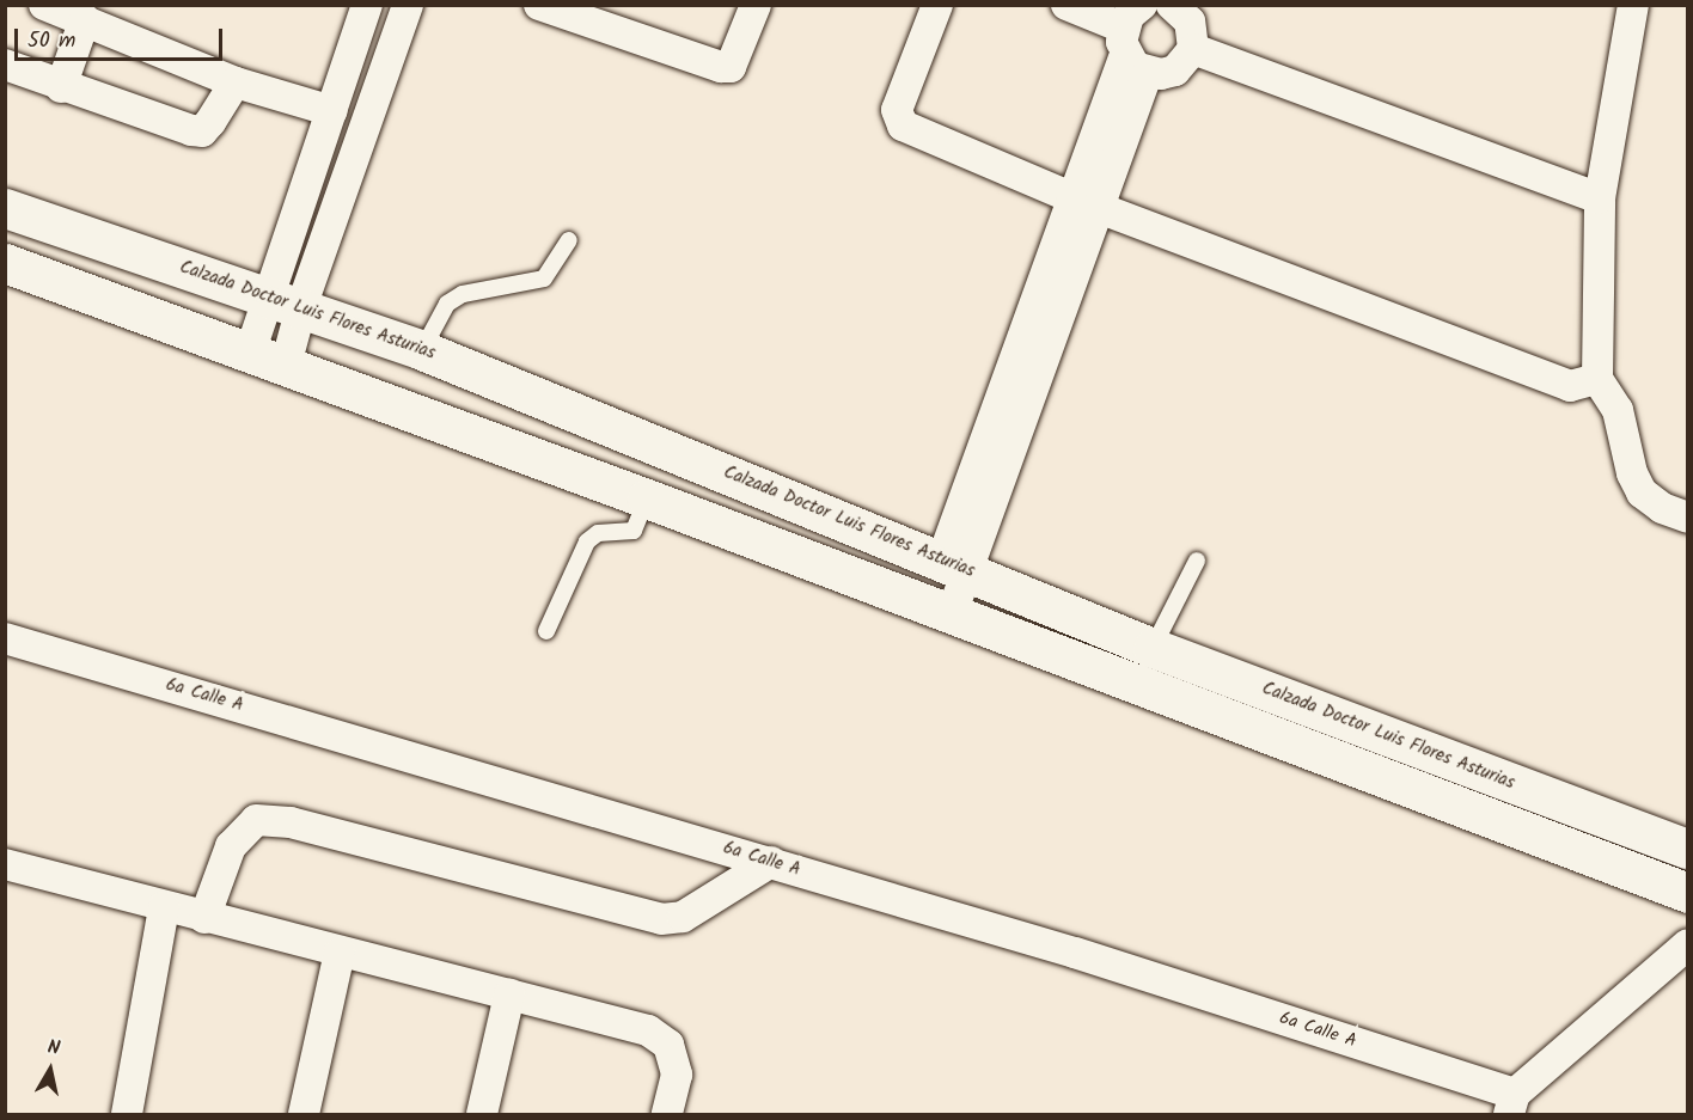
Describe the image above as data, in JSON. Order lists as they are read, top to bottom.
{
  "streets": {
    "main road": ["Calzada Doctor Luis Flores Asturias"],
    "street": ["6a Calle A"]
  },
  "scale_bar": "50 m",
  "north": "top"
}
